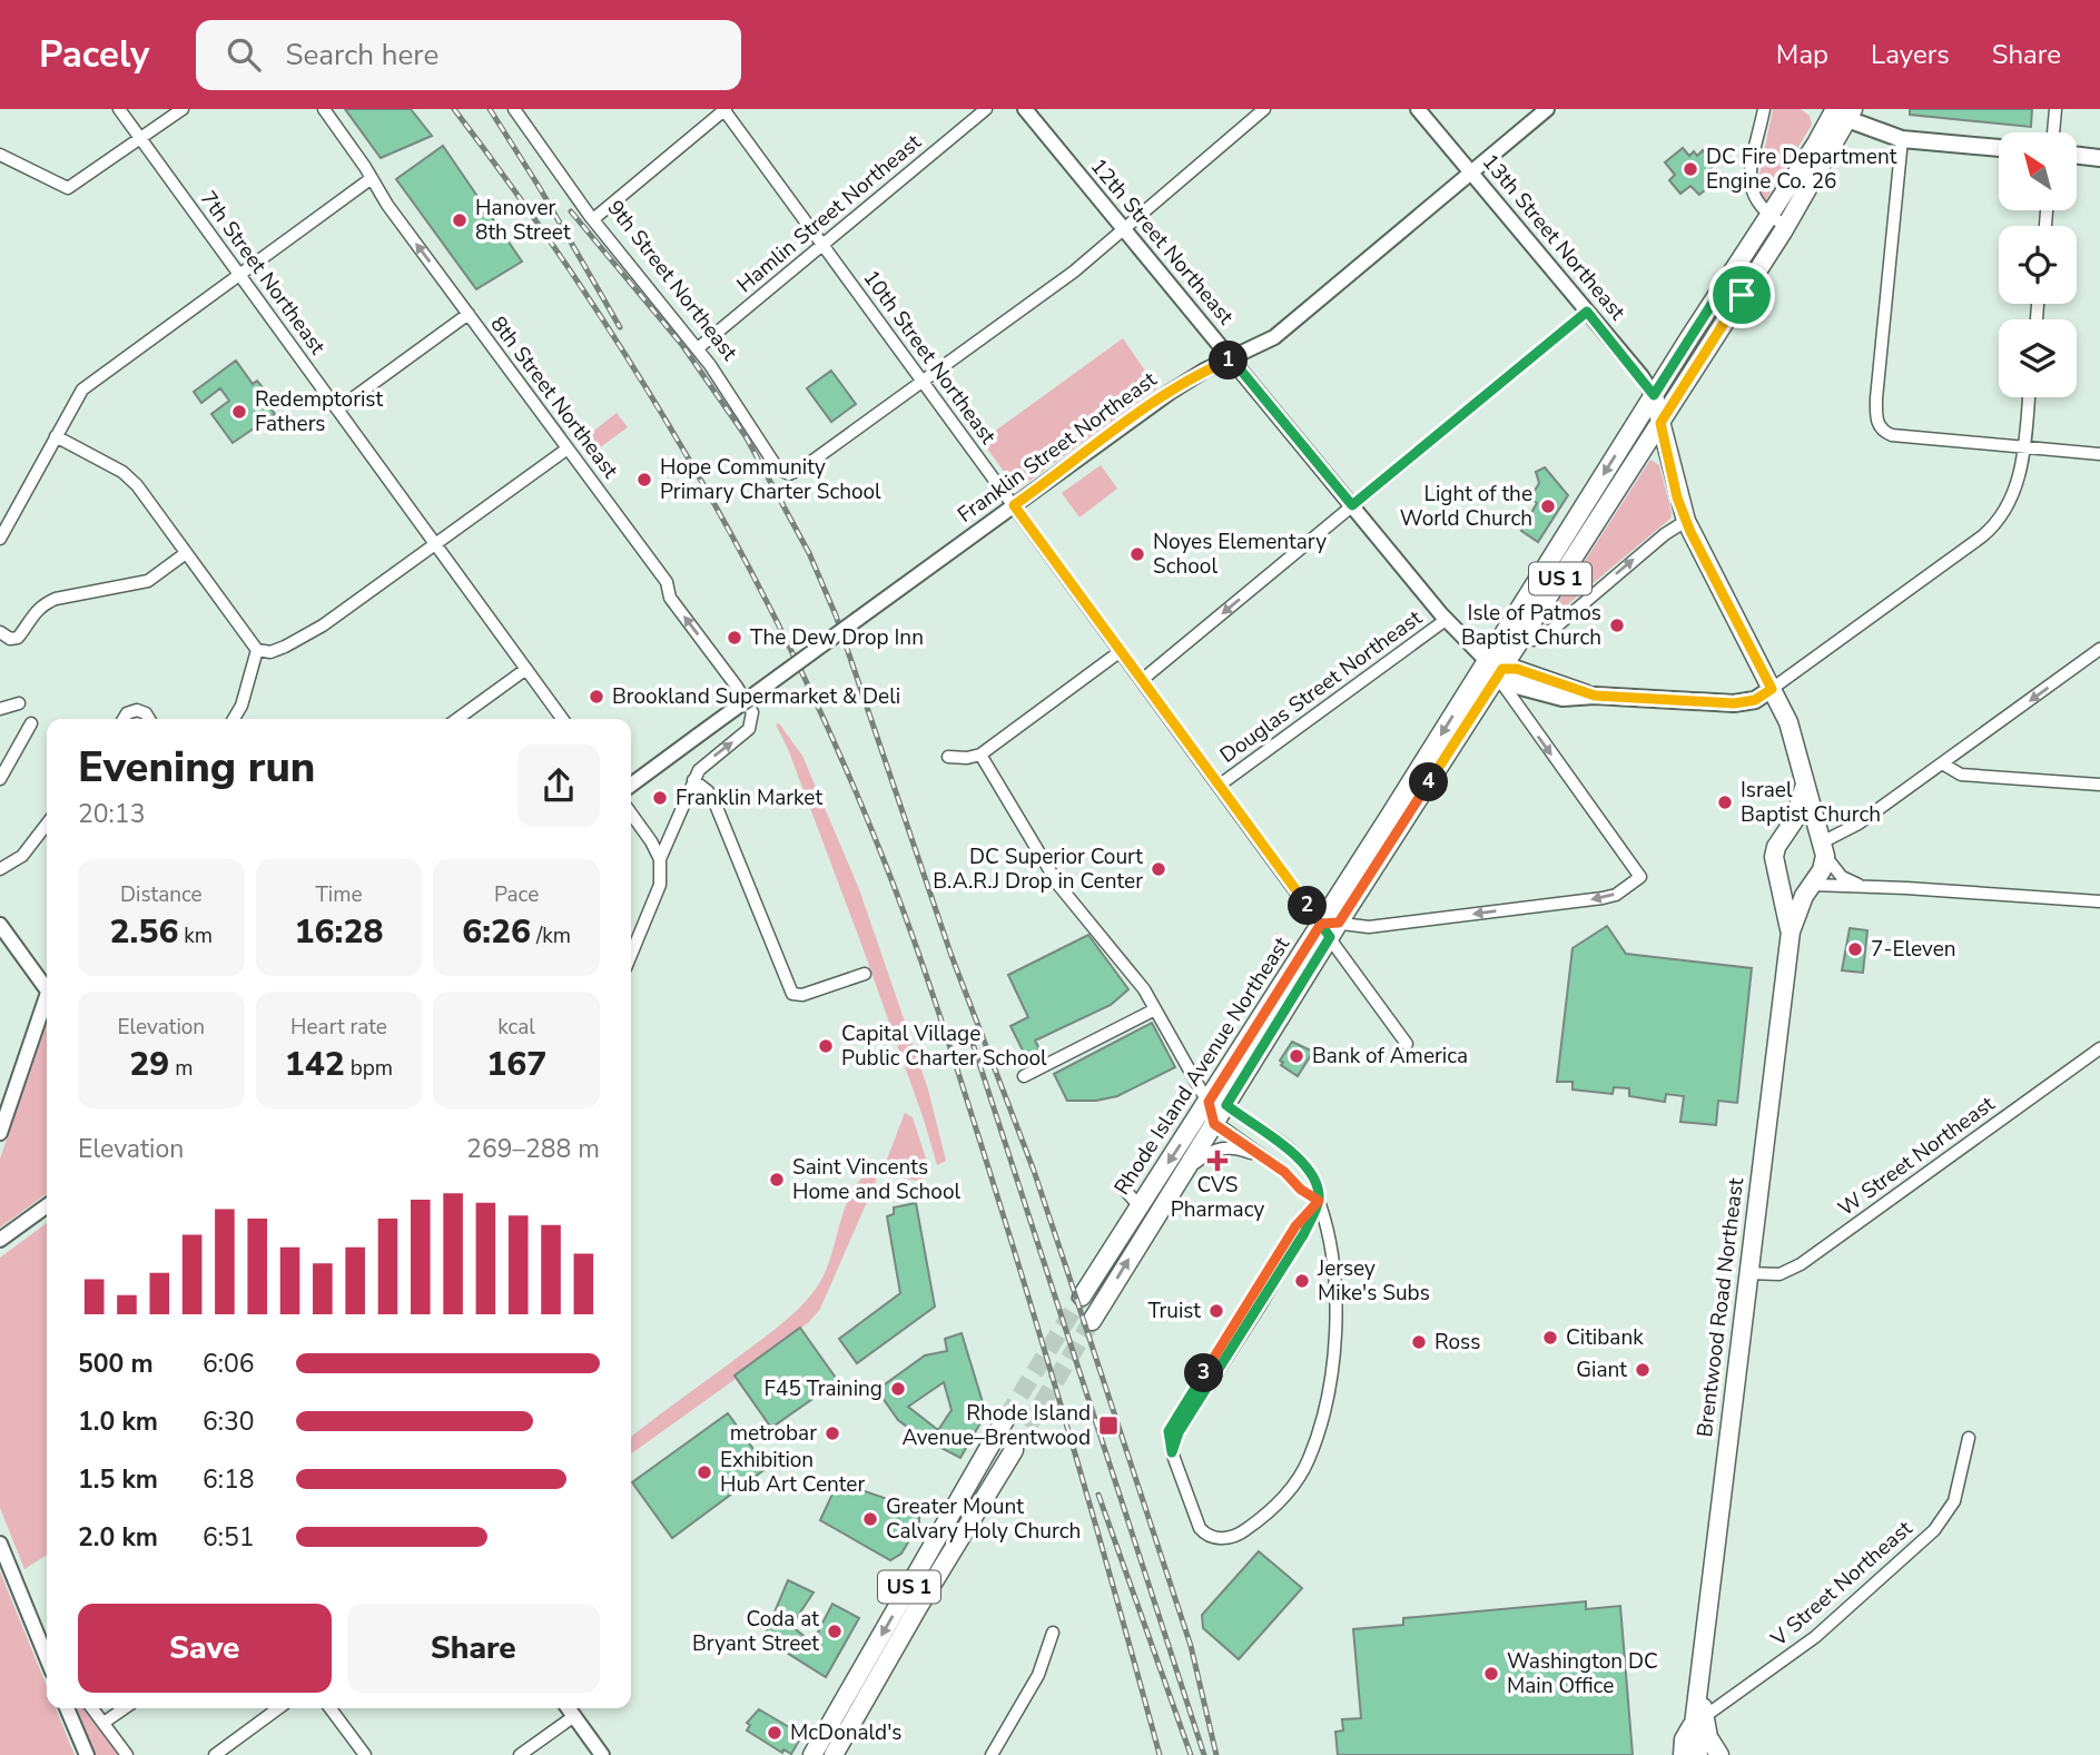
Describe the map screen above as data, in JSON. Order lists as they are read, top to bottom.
{
  "streets": {
    "main road": ["US 1", "Rhode Island Avenue Northeast", "Brentwood Road Northeast"],
    "street": [
      "Hamlin Street Northeast",
      "13th Street Northeast",
      "12th Street Northeast",
      "7th Street Northeast",
      "9th Street Northeast",
      "10th Street Northeast",
      "8th Street Northeast",
      "Franklin Street Northeast",
      "Douglas Street Northeast",
      "W Street Northeast",
      "V Street Northeast"
    ]
  },
  "crossings": [
    ["Hamlin Street Northeast", "9th Street Northeast"],
    ["Hamlin Street Northeast", "10th Street Northeast"],
    ["13th Street Northeast", "Franklin Street Northeast"],
    ["13th Street Northeast", "Rhode Island Avenue Northeast"],
    ["12th Street Northeast", "10th Street Northeast"],
    ["12th Street Northeast", "Franklin Street Northeast"],
    ["12th Street Northeast", "Douglas Street Northeast"],
    ["12th Street Northeast", "Rhode Island Avenue Northeast"],
    ["9th Street Northeast", "10th Street Northeast"],
    ["10th Street Northeast", "Franklin Street Northeast"],
    ["10th Street Northeast", "Douglas Street Northeast"],
    ["10th Street Northeast", "Rhode Island Avenue Northeast"],
    ["W Street Northeast", "Brentwood Road Northeast"],
    ["Brentwood Road Northeast", "V Street Northeast"]
  ],
  "one_way": ["8th Street Northeast"],
  "places": {
    "other": [
      "DC Fire Department Engine Co. 26",
      "Hanover 8th Street",
      "Redemptorist Fathers",
      "Hope Community Primary Charter School",
      "Light of the World Church",
      "Noyes Elementary School",
      "Isle of Patmos Baptist Church",
      "The Dew Drop Inn",
      "Brookland Supermarket & Deli",
      "Franklin Market",
      "Israel Baptist Church",
      "DC Superior Court B.A.R.J Drop in Center",
      "7-Eleven",
      "Capital Village Public Charter School",
      "Bank of America",
      "Saint Vincents Home and School",
      "Jersey Mike's Subs",
      "Truist",
      "Citibank",
      "Ross",
      "Giant",
      "F45 Training",
      "metrobar",
      "Exhibition Hub Art Center",
      "Greater Mount Calvary Holy Church",
      "Coda at Bryant Street",
      "Washington DC Main Office",
      "McDonald's"
    ],
    "health": ["CVS Pharmacy"],
    "transit": ["Rhode Island Avenue–Brentwood"]
  },
  "north": "top left",
  "page": {
    "header": "Pacely",
    "search": "Search here",
    "nav": ["Map", "Layers", "Share"],
    "pins": [
      "1",
      "4",
      "2",
      "3"
    ],
    "heading": ["Evening run", "20:13"],
    "stats": [
      ["Distance", "2.56 km"],
      ["Time", "16:28"],
      ["Pace", "6:26 /km"],
      ["Elevation", "29 m"],
      ["Heart rate", "142 bpm"],
      ["kcal", "167"]
    ],
    "chart": ["Elevation", "269–288 m"],
    "list": [
      {
        "name": "500 m",
        "note": "6:06"
      },
      {
        "name": "1.0 km",
        "note": "6:30"
      },
      {
        "name": "1.5 km",
        "note": "6:18"
      },
      {
        "name": "2.0 km",
        "note": "6:51"
      }
    ],
    "buttons": ["Save", "Share"]
  }
}
